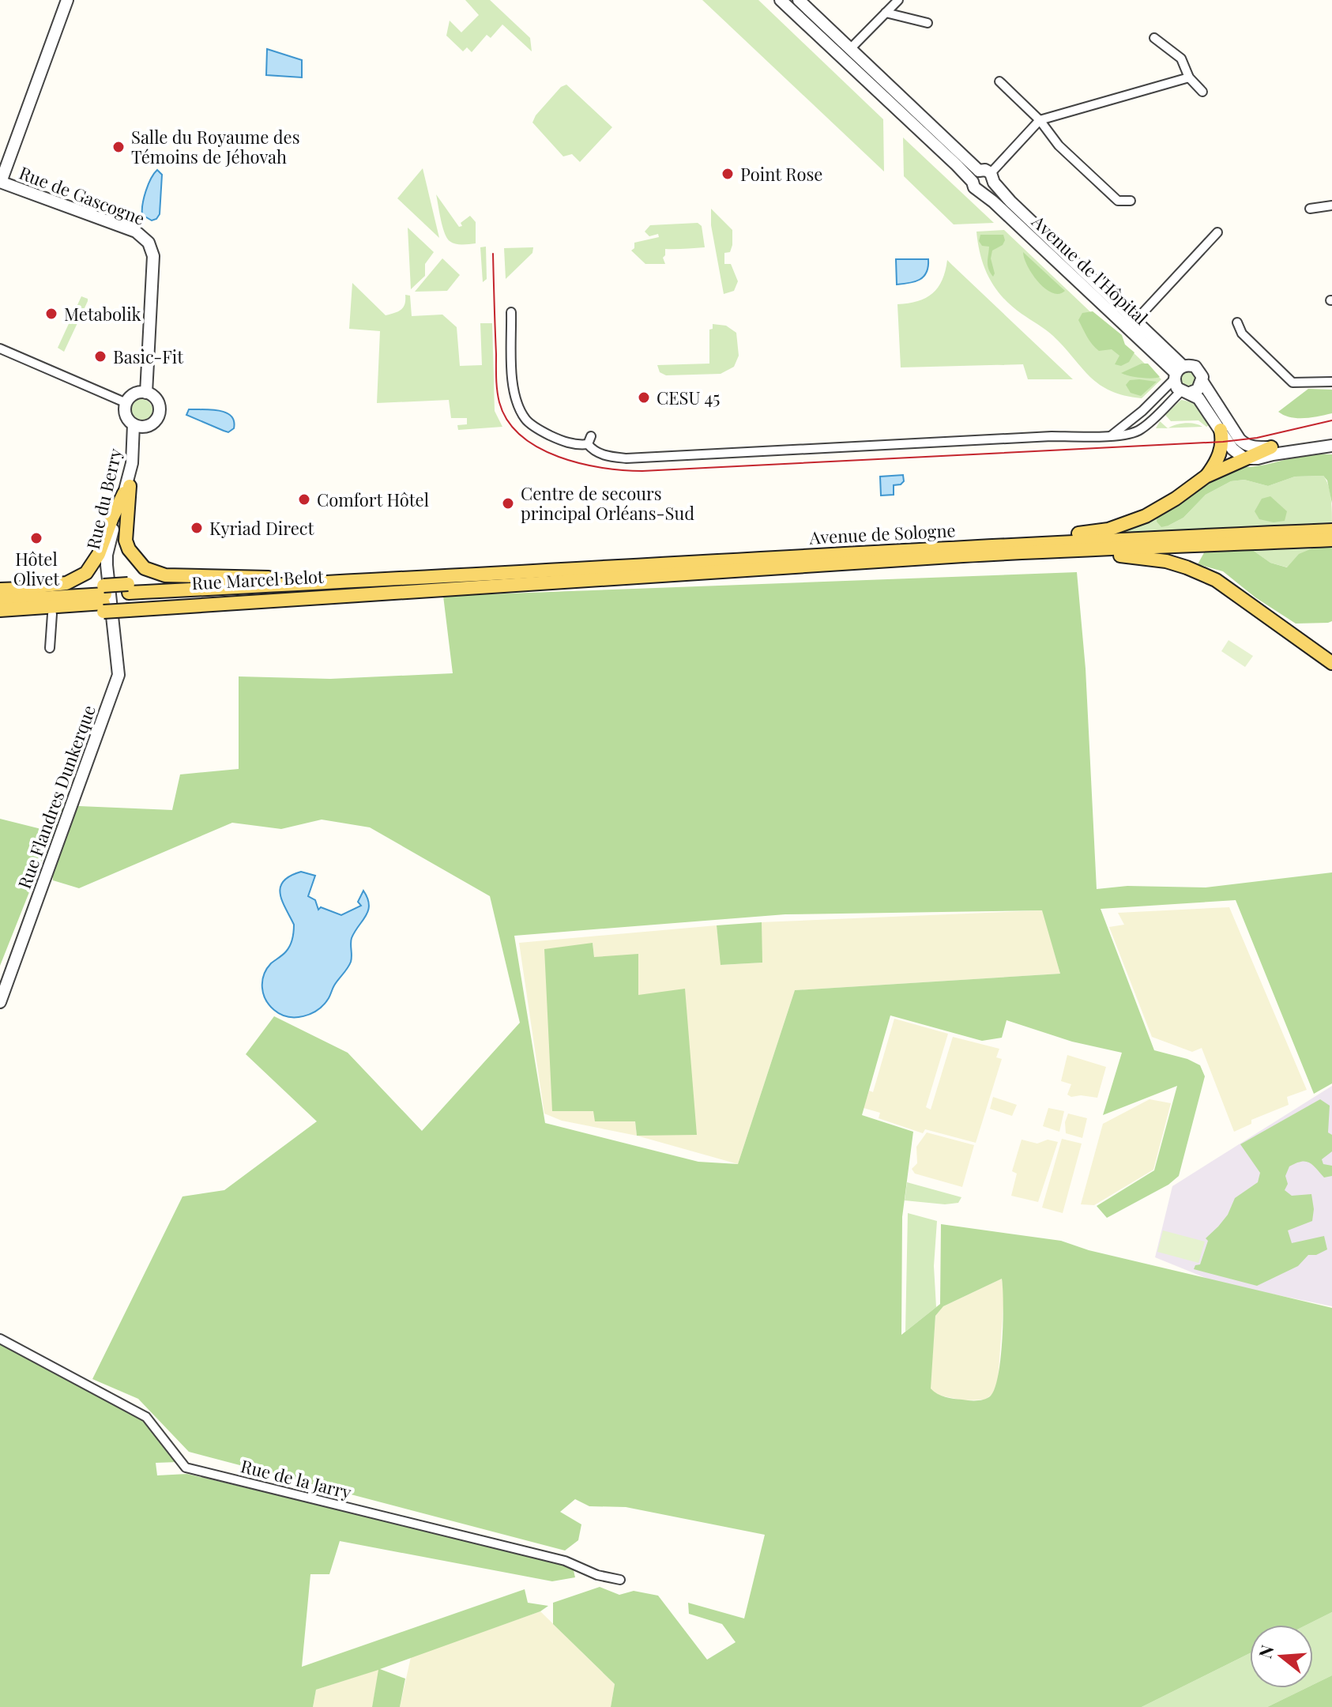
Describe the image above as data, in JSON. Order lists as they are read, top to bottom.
{
  "streets": {
    "main road": ["Avenue de Sologne", "Rue Marcel Belot"],
    "street": [
      "Rue de Gascogne",
      "Avenue de l'Hôpital",
      "Rue du Berry",
      "Rue Flandres Dunkerque",
      "Rue de la Jarry"
    ]
  },
  "crossings": [
    ["Rue de Gascogne", "Rue du Berry"],
    ["Rue du Berry", "Rue Marcel Belot"],
    ["Rue du Berry", "Rue Flandres Dunkerque"],
    ["Avenue de Sologne", "Rue Marcel Belot"]
  ],
  "places": [
    "Salle du Royaume des Témoins de Jéhovah",
    "Point Rose",
    "Metabolik",
    "Basic-Fit",
    "CESU 45",
    "Comfort Hôtel",
    "Centre de secours principal Orléans-Sud",
    "Kyriad Direct",
    "Hôtel Olivet"
  ],
  "north": "left"
}
